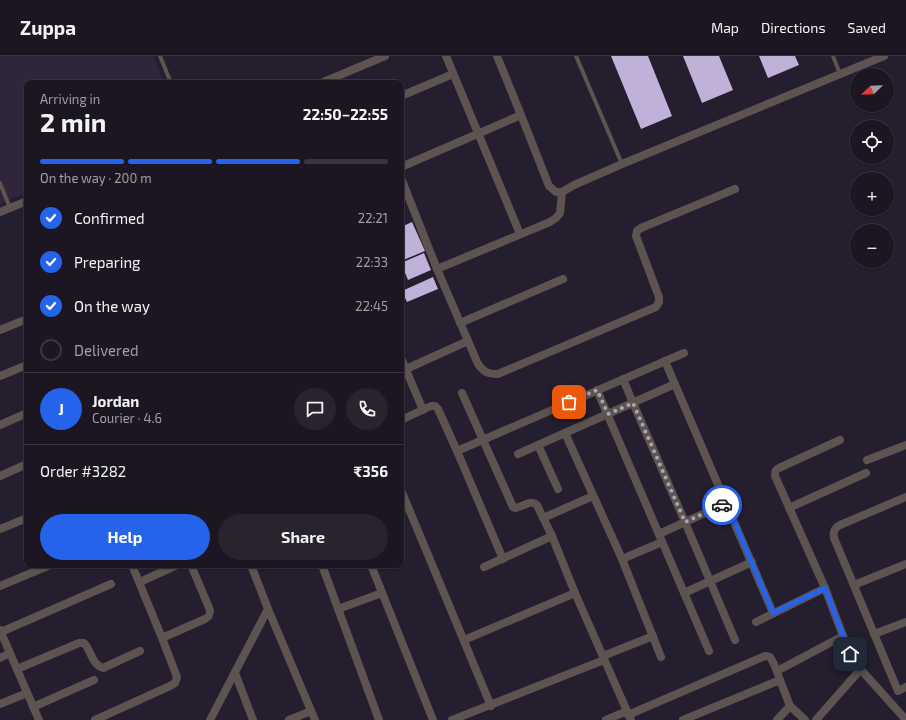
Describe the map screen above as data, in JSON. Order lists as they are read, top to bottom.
{
  "north": "bottom left",
  "page": {
    "header": "Zuppa",
    "nav": ["Map", "Directions", "Saved"],
    "map_buttons": ["+", "−"],
    "heading": ["2 min", "Arriving in", "22:50–22:55"],
    "panel": [
      "Jordan",
      "Courier · 4.6",
      "Order #3282",
      "₹356"
    ],
    "bar": "On the way · 200 m",
    "list": [
      ["Confirmed", "22:21"],
      ["Preparing", "22:33"],
      ["On the way", "22:45"],
      "Delivered"
    ],
    "round": "J",
    "buttons": ["Help", "Share"]
  }
}
